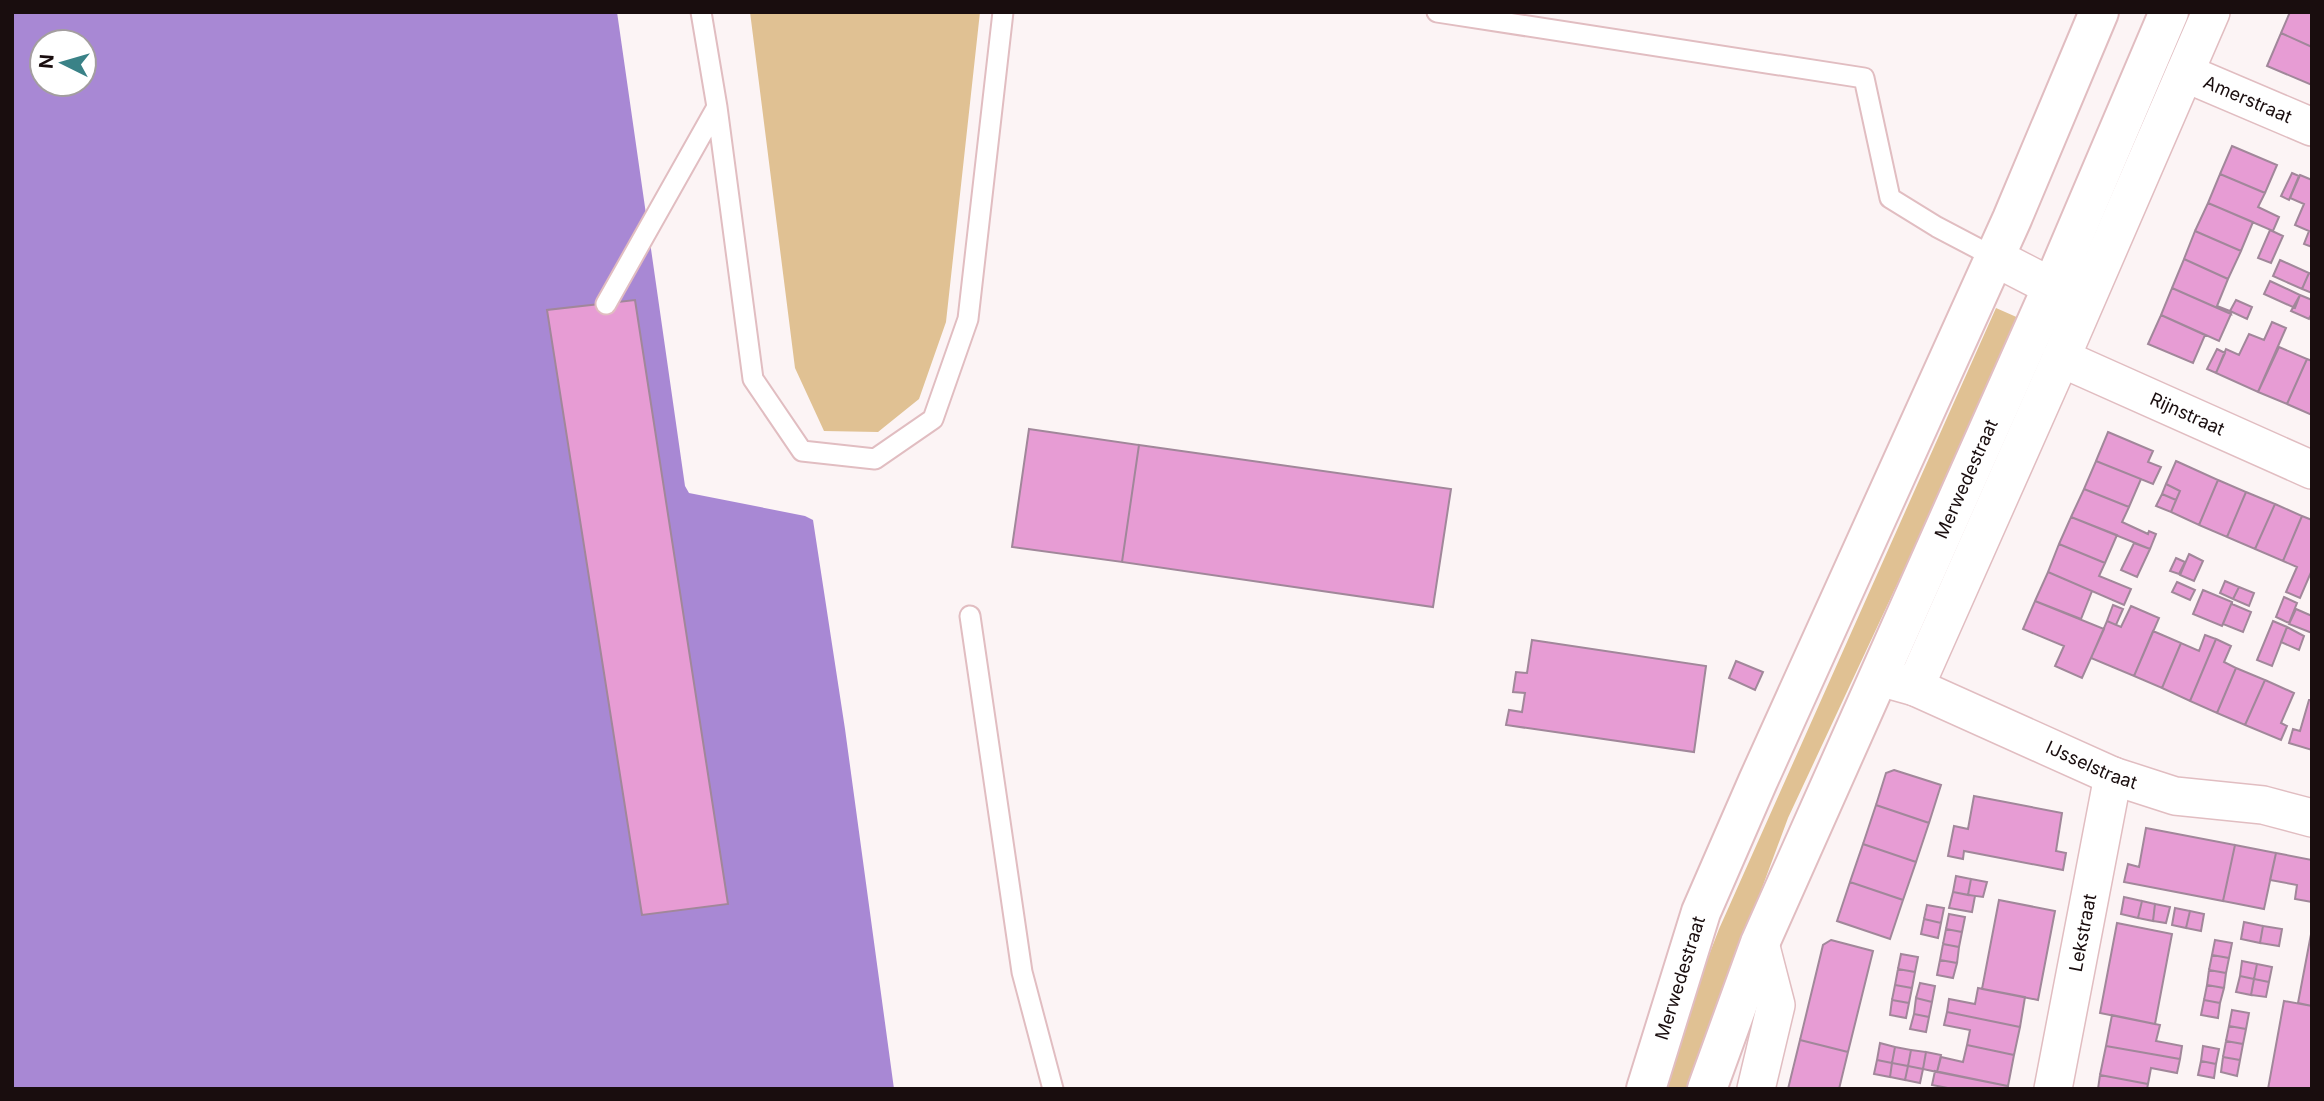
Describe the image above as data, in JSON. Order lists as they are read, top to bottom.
{
  "streets": {
    "main road": ["Merwedestraat"],
    "street": [
      "Amerstraat",
      "Rijnstraat",
      "IJsselstraat",
      "Lekstraat"
    ]
  },
  "crossings": [
    ["Amerstraat", "Merwedestraat"],
    ["Rijnstraat", "Merwedestraat"],
    ["Merwedestraat", "IJsselstraat"],
    ["IJsselstraat", "Lekstraat"]
  ],
  "north": "left"
}
